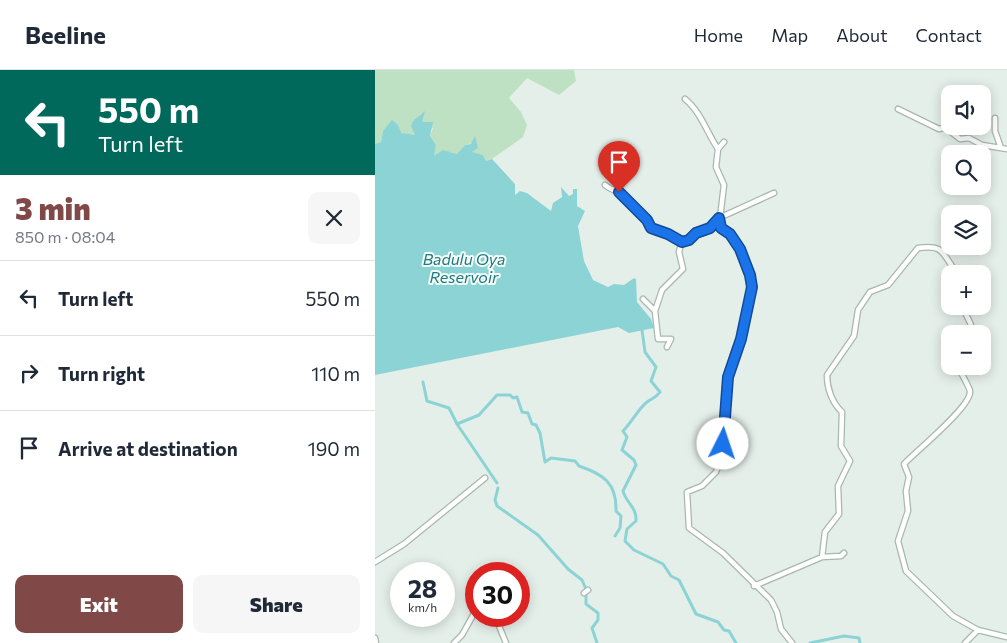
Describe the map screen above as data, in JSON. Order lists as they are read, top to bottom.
{
  "water": ["Badulu Oya Reservoir"],
  "page": {
    "header": "Beeline",
    "nav": [
      "Home",
      "Map",
      "About",
      "Contact"
    ],
    "turn": ["550 m", "Turn left"],
    "map_buttons": ["+", "−"],
    "heading": ["3 min", "850 m · 08:04"],
    "list": [
      {
        "name": "Turn left",
        "value": "550 m"
      },
      {
        "name": "Turn right",
        "value": "110 m"
      },
      {
        "name": "Arrive at destination",
        "value": "190 m"
      }
    ],
    "speed": "28 km/h",
    "limit": "30",
    "buttons": ["Exit", "Share"]
  }
}
